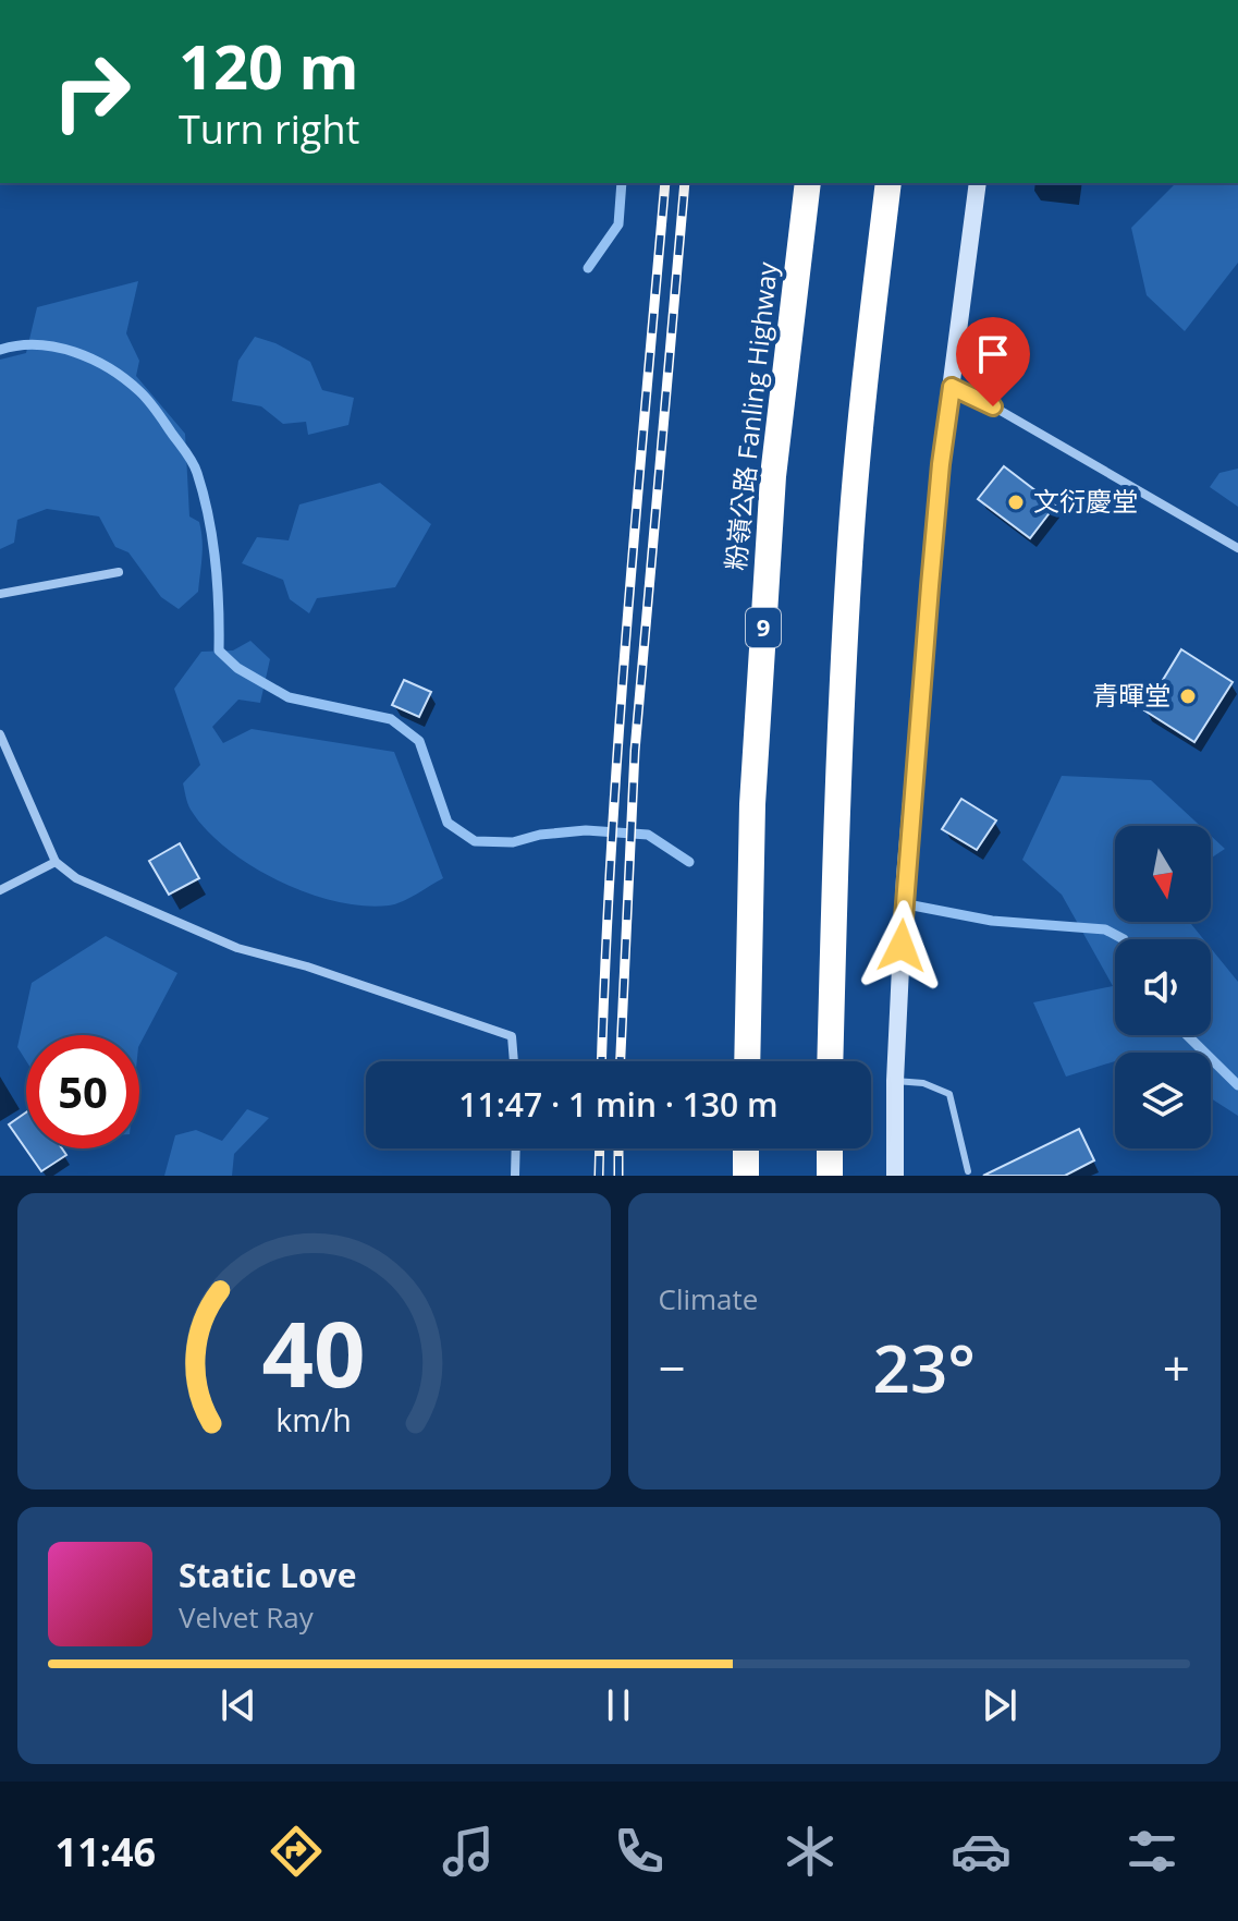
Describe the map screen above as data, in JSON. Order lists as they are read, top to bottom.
{
  "streets": {
    "highway": ["粉嶺公路 Fanling Highway", "9"]
  },
  "places": ["文衍慶堂", "青暉堂"],
  "north": "bottom",
  "page": {
    "turn": ["120 m", "Turn right"],
    "limit": "50",
    "trip": "11:47 · 1 min · 130 m",
    "tile": "Climate",
    "heat": ["−", "23°", "+"],
    "song": ["Static Love", "Velvet Ray"],
    "tabs": "11:46",
    "gauge": ["40", "km/h"]
  }
}
